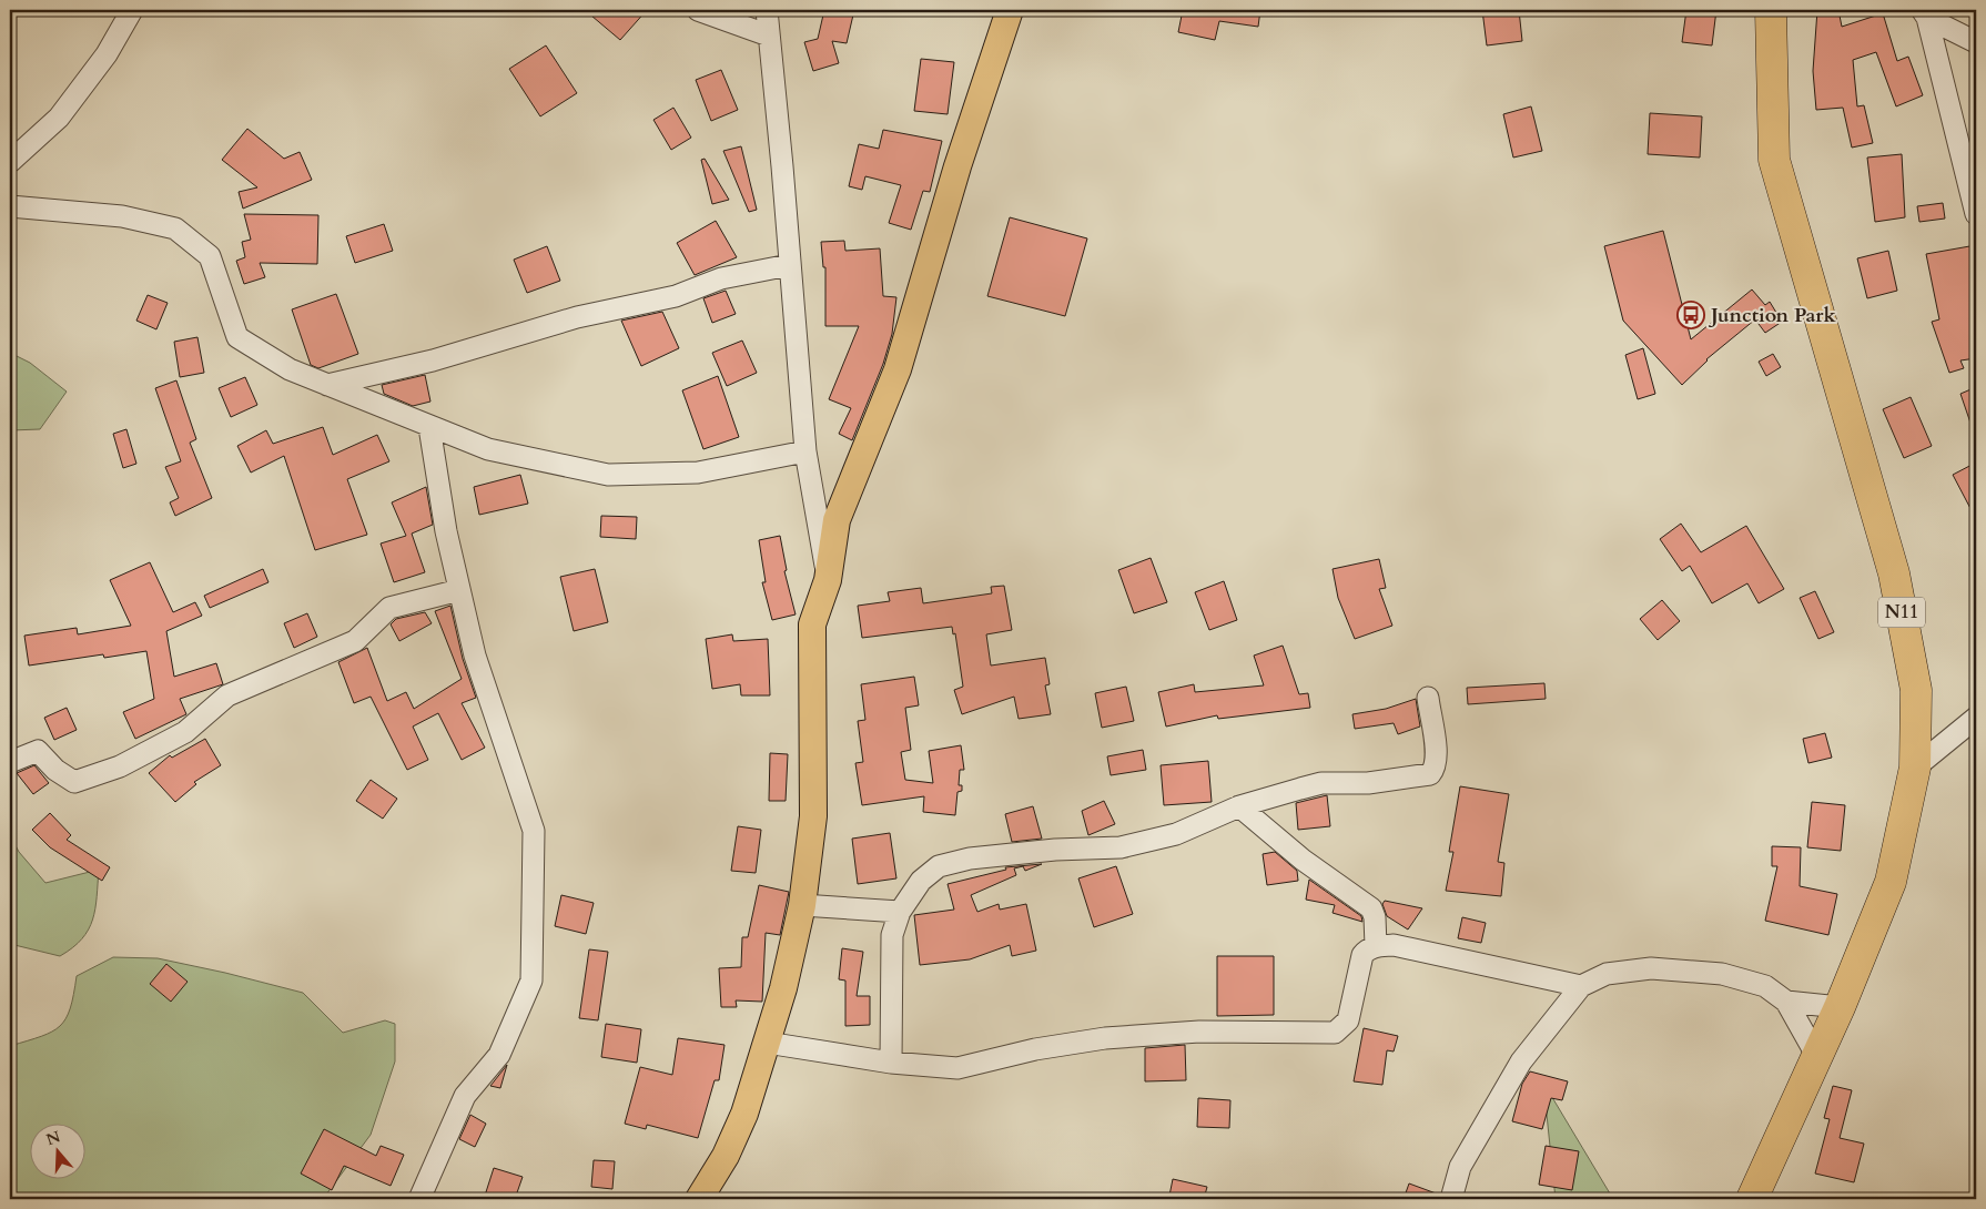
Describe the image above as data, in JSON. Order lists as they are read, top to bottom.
{
  "streets": {
    "highway": ["N11"]
  },
  "places": {
    "bus stop": ["Junction Park"]
  },
  "north": "top"
}
